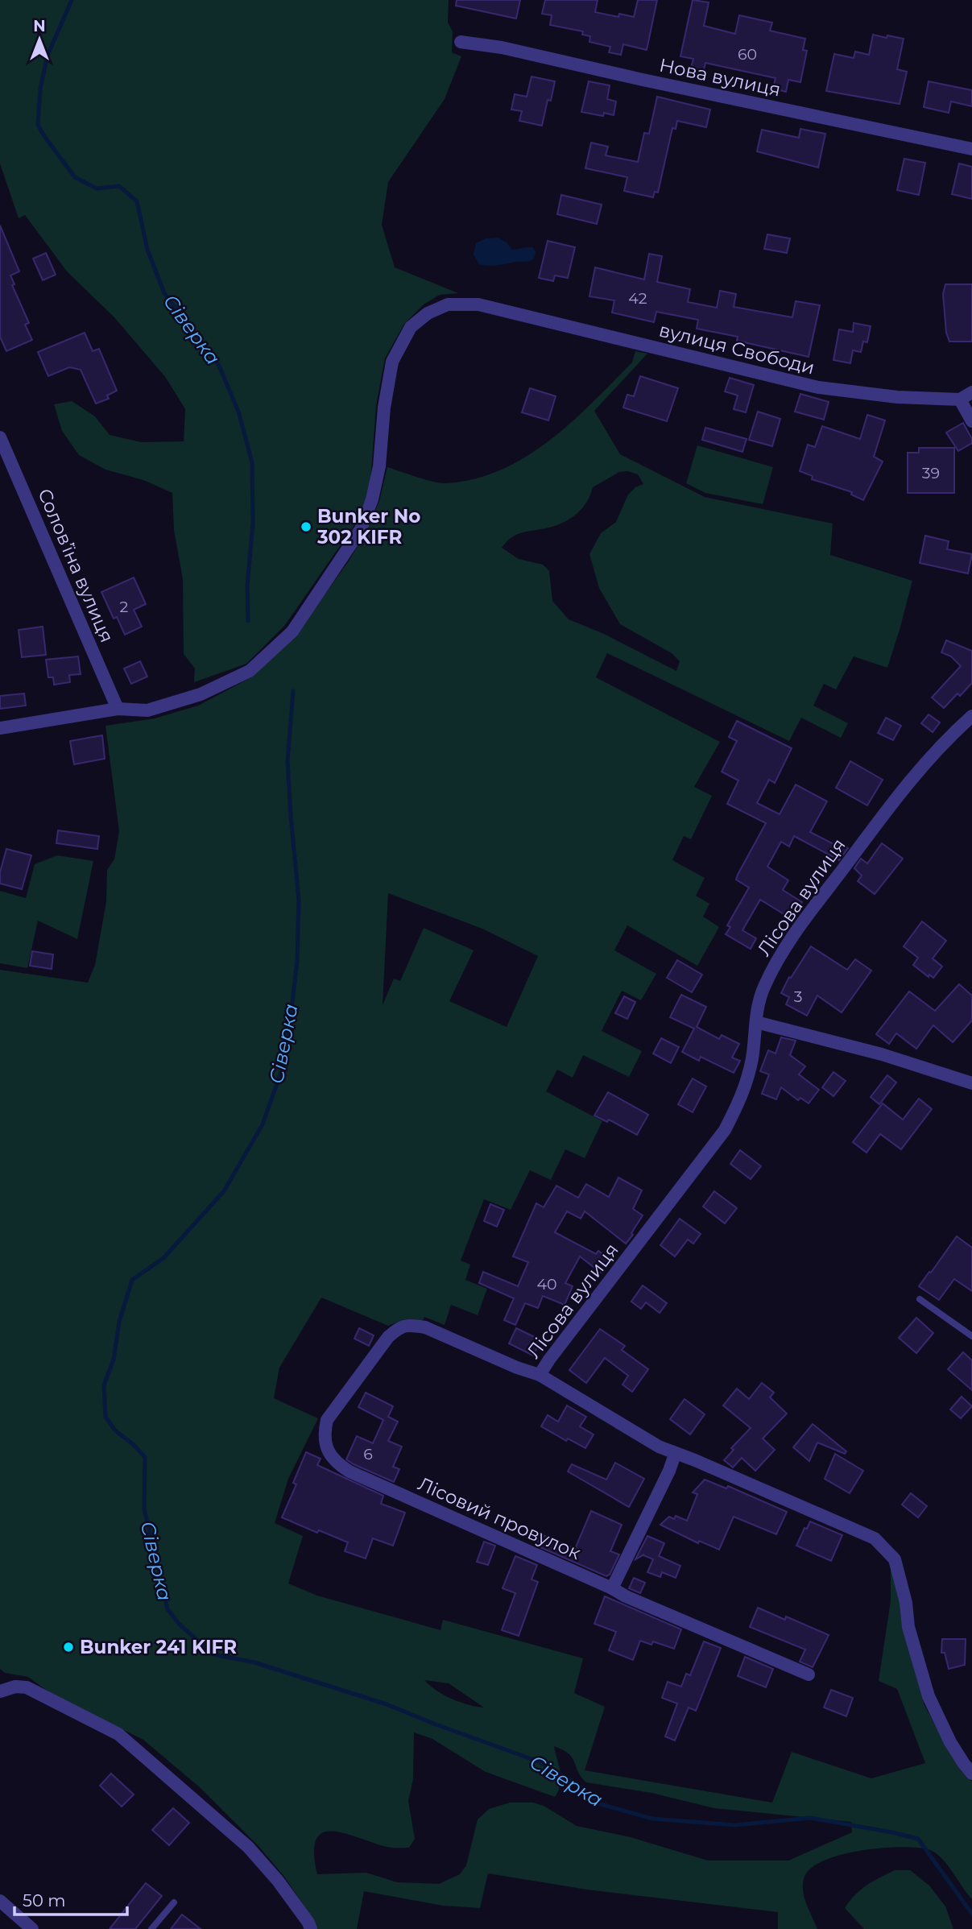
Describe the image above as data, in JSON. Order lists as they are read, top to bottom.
{
  "streets": {
    "street": [
      "Нова вулиця",
      "вулиця Свободи",
      "Соловʼїна вулиця",
      "Лісова вулиця",
      "Лісовий провулок"
    ]
  },
  "crossings": [
    ["вулиця Свободи", "Соловʼїна вулиця"],
    ["Лісова вулиця", "Лісовий провулок"]
  ],
  "water": ["Сіверка"],
  "places": ["Bunker No 302 KIFR", "Bunker 241 KIFR"],
  "house_numbers": [
    "60",
    "42",
    "39",
    "2",
    "3",
    "40",
    "6"
  ],
  "scale_bar": "50 m",
  "north": "top"
}
